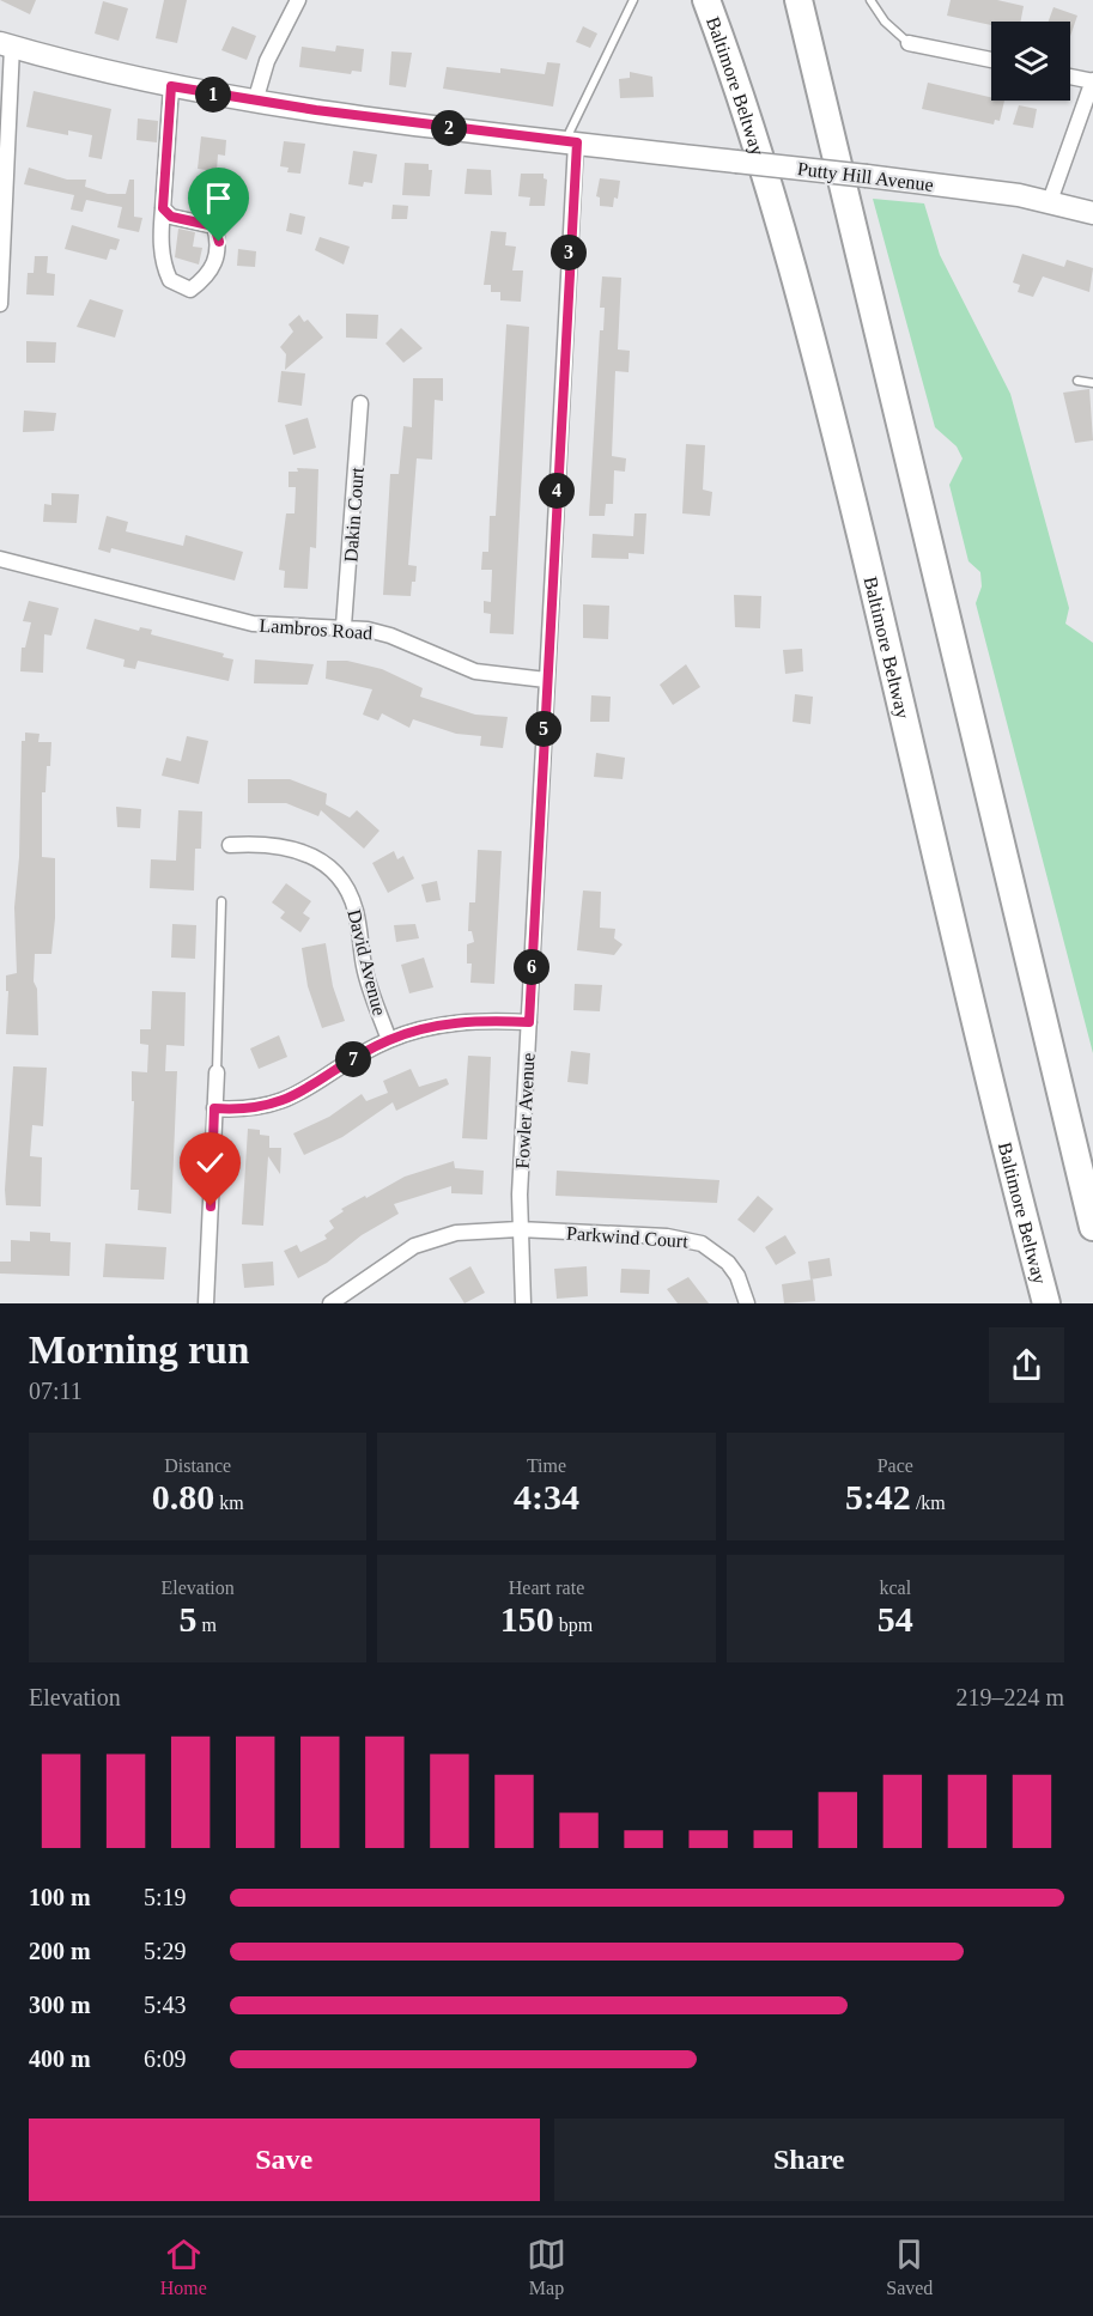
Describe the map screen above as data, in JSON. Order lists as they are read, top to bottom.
{
  "streets": {
    "highway": ["Baltimore Beltway"],
    "main road": ["Putty Hill Avenue"],
    "street": [
      "Dakin Court",
      "Lambros Road",
      "David Avenue",
      "Fowler Avenue",
      "Parkwind Court"
    ]
  },
  "crossings": [
    ["Putty Hill Avenue", "Fowler Avenue"],
    ["Dakin Court", "Lambros Road"],
    ["Lambros Road", "Fowler Avenue"],
    ["Fowler Avenue", "Parkwind Court"]
  ],
  "page": {
    "pins": [
      "1",
      "2",
      "3",
      "4",
      "5",
      "6",
      "7"
    ],
    "heading": ["Morning run", "07:11"],
    "stats": [
      ["Distance", "0.80 km"],
      ["Time", "4:34"],
      ["Pace", "5:42 /km"],
      ["Elevation", "5 m"],
      ["Heart rate", "150 bpm"],
      ["kcal", "54"]
    ],
    "chart": ["Elevation", "219–224 m"],
    "list": [
      {
        "name": "100 m",
        "note": "5:19"
      },
      {
        "name": "200 m",
        "note": "5:29"
      },
      {
        "name": "300 m",
        "note": "5:43"
      },
      {
        "name": "400 m",
        "note": "6:09"
      }
    ],
    "buttons": ["Save", "Share"],
    "tabs": ["Home", "Map", "Saved"]
  }
}
